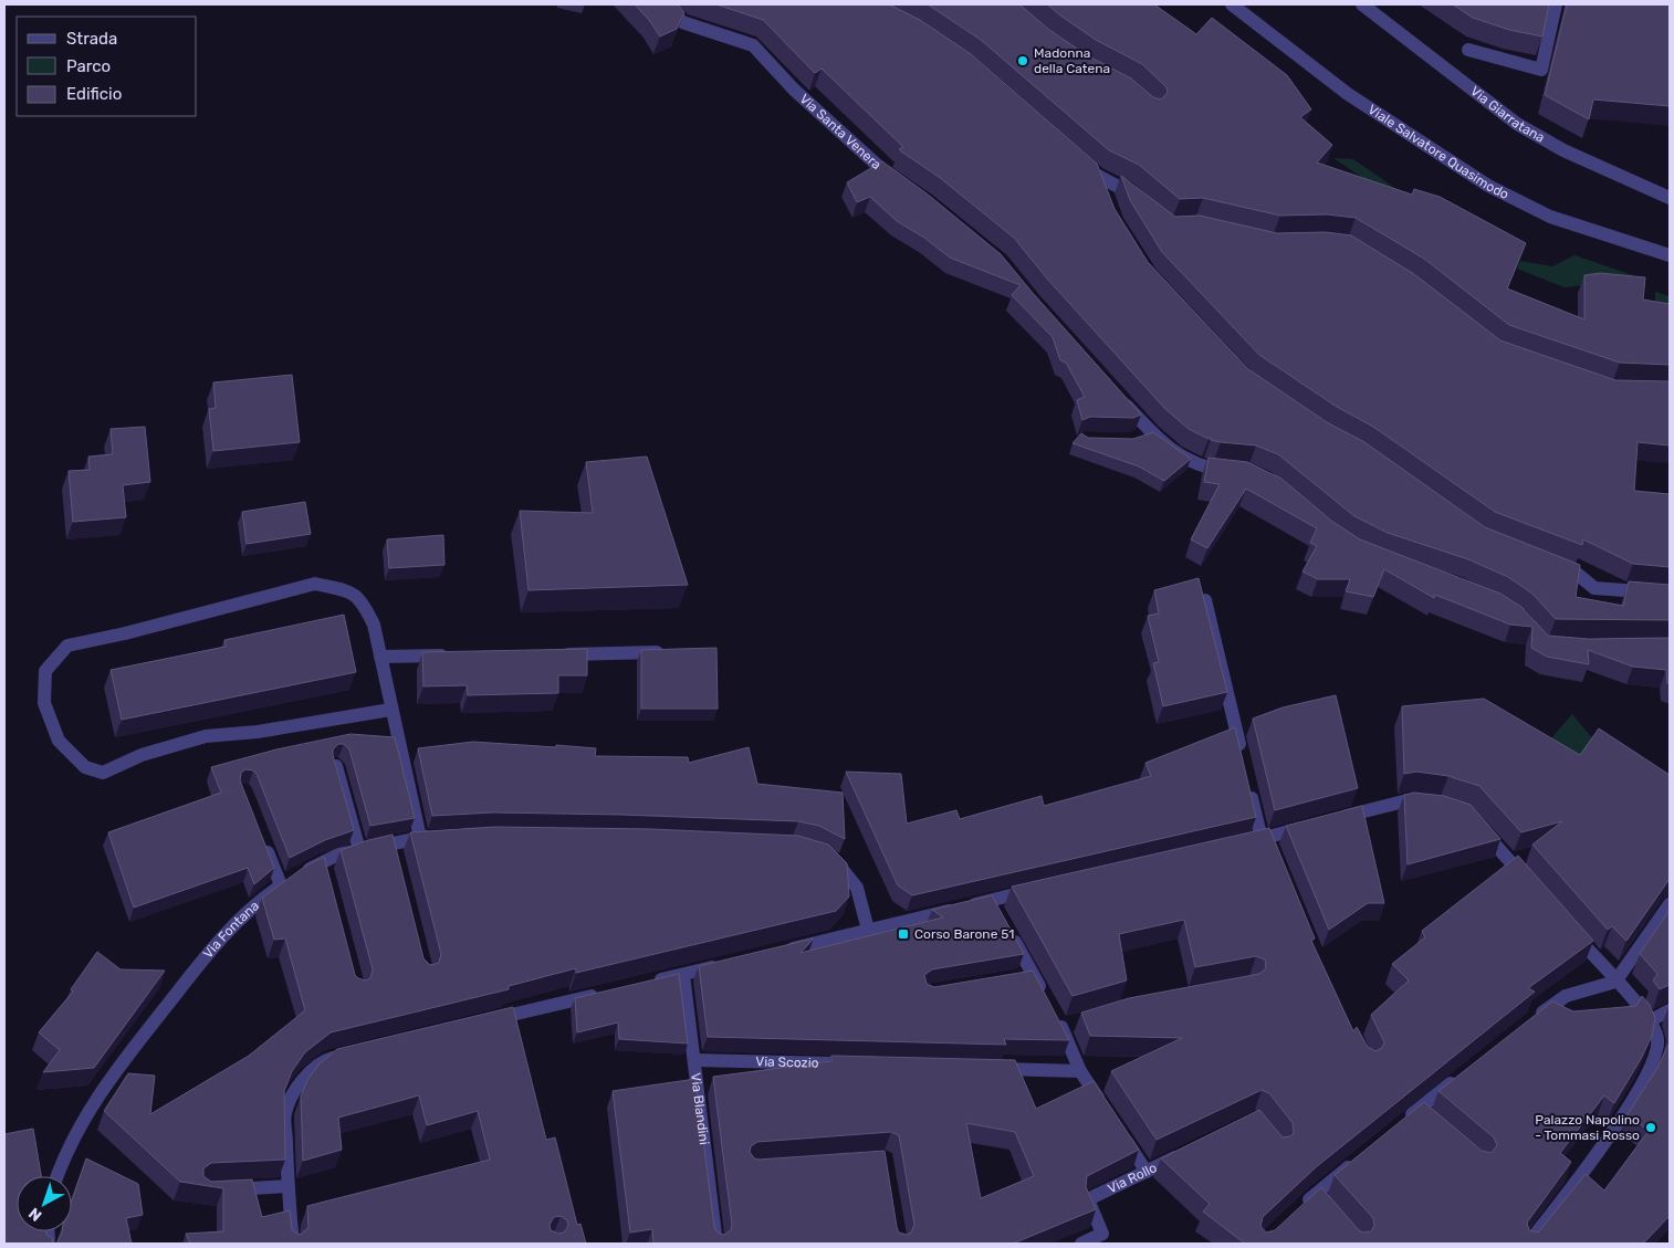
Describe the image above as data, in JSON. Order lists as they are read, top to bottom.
{
  "streets": {
    "street": [
      "Via Giarratana",
      "Via Santa Venera",
      "Viale Salvatore Quasimodo",
      "Via Fontana",
      "Via Scozio",
      "Via Blandini",
      "Via Rollo"
    ]
  },
  "crossings": [
    ["Via Scozio", "Via Blandini"]
  ],
  "places": {
    "other": ["Madonna della Catena", "Palazzo Napolino - Tommasi Rosso"],
    "transit": ["Corso Barone 51"]
  },
  "legend": ["Strada", "Parco", "Edificio"],
  "north": "bottom left"
}
